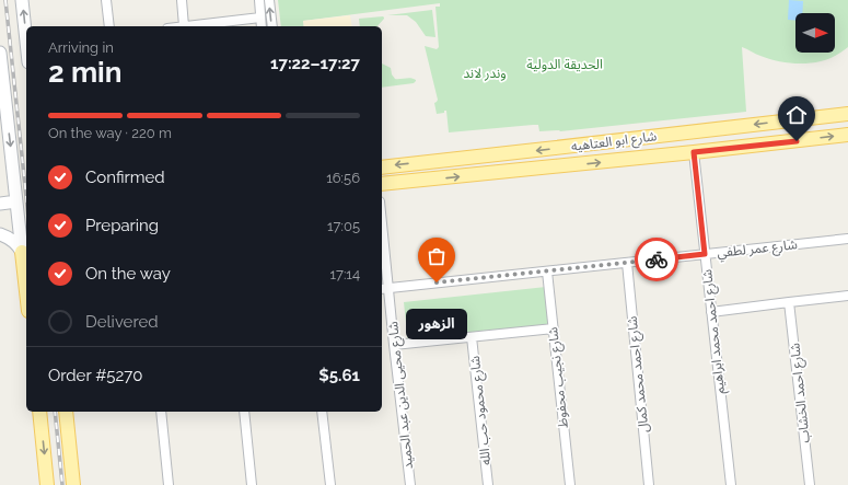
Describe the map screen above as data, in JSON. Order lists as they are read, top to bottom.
{
  "streets": {
    "main road": ["شارع ابو العتاهيه"],
    "street": [
      "شارع عمر لطفي",
      "شارع احمد محمد ابراهيم",
      "شارع احمد محمد كمال",
      "شارع نجيب محفوظ",
      "شارع احمد الخشاب",
      "شارع محيى الدين عبد الحميد",
      "شارع محمود حب الله"
    ]
  },
  "crossings": [
    ["شارع ابو العتاهيه", "شارع احمد محمد ابراهيم"],
    ["شارع عمر لطفي", "شارع احمد محمد ابراهيم"],
    ["شارع عمر لطفي", "شارع احمد محمد كمال"],
    ["شارع عمر لطفي", "شارع نجيب محفوظ"],
    ["شارع عمر لطفي", "شارع محيى الدين عبد الحميد"]
  ],
  "parks": ["الحديقة الدولية", "وندر لاند"],
  "places": ["الزهور"],
  "north": "right",
  "page": {
    "heading": ["2 min", "Arriving in", "17:22–17:27"],
    "panel": ["Order #5270", "$5.61"],
    "bar": "On the way · 220 m",
    "list": [
      ["Confirmed", "16:56"],
      ["Preparing", "17:05"],
      ["On the way", "17:14"],
      "Delivered"
    ],
    "bubble": "الزهور"
  }
}
